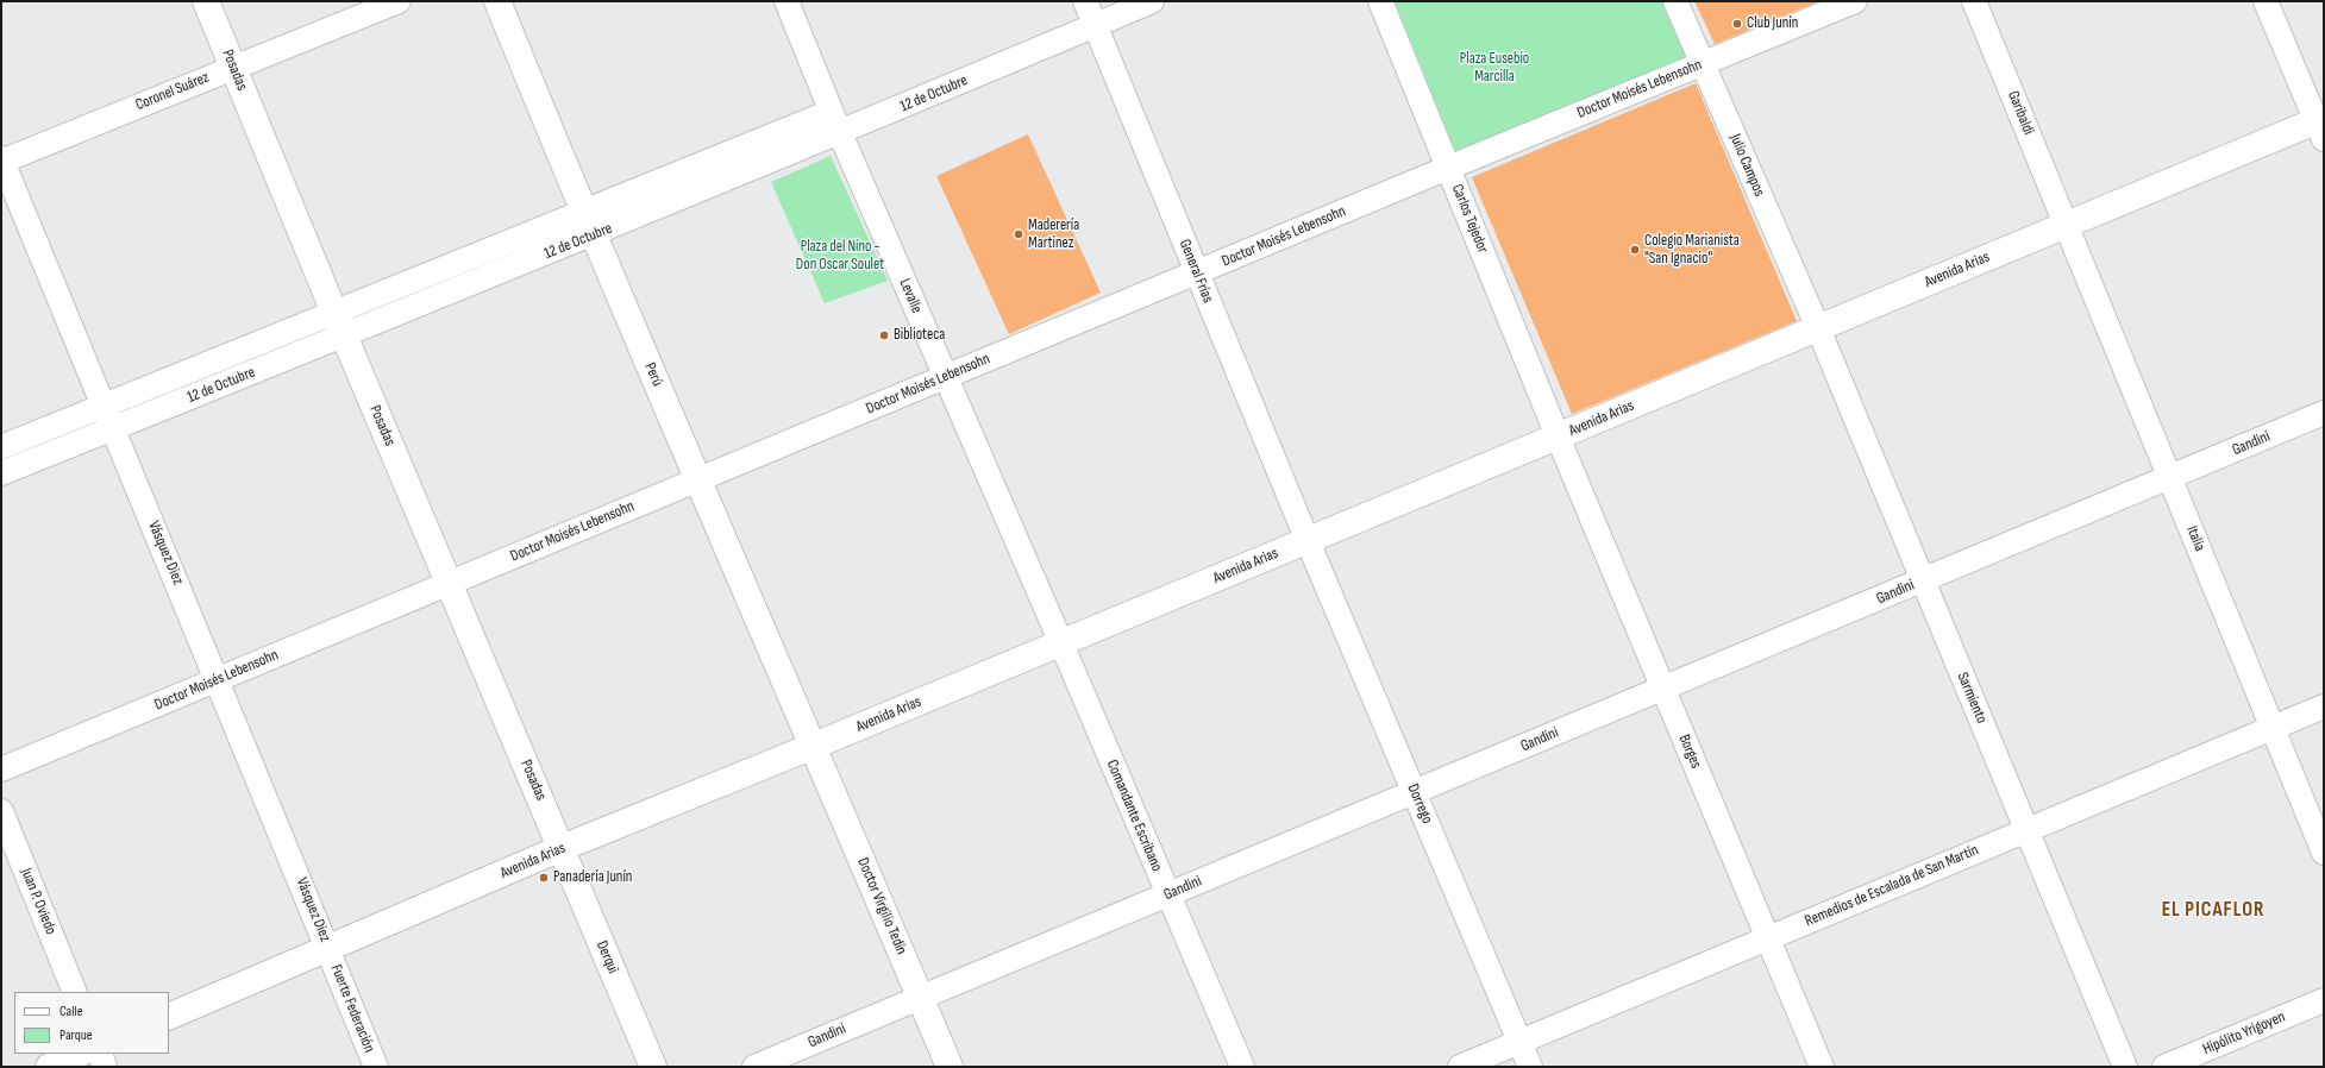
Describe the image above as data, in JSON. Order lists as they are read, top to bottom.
{
  "streets": {
    "main road": [
      "Posadas",
      "Avenida Arias",
      "Perú",
      "Doctor Virgilio Tedín",
      "Derqui"
    ],
    "street": [
      "Doctor Moisés Lebensohn",
      "Coronel Suárez",
      "12 de Octubre",
      "Garibaldi",
      "Julio Campos",
      "Carlos Tejedor",
      "General Frías",
      "Levalle",
      "Gandini",
      "Italia",
      "Vásquez Diez",
      "Sarmiento",
      "Borges",
      "Dorrego",
      "Comandante Escribano",
      "Remedios de Escalada de San Martín",
      "Juan P. Oviedo",
      "Fuerte Federación",
      "Hipólito Yrigoyen"
    ]
  },
  "crossings": [
    ["Posadas", "Doctor Moisés Lebensohn"],
    ["Posadas", "Coronel Suárez"],
    ["Posadas", "12 de Octubre"],
    ["Posadas", "Avenida Arias"],
    ["Posadas", "Derqui"],
    ["Doctor Moisés Lebensohn", "Julio Campos"],
    ["Doctor Moisés Lebensohn", "Carlos Tejedor"],
    ["Doctor Moisés Lebensohn", "General Frías"],
    ["Doctor Moisés Lebensohn", "Levalle"],
    ["Doctor Moisés Lebensohn", "Perú"],
    ["Doctor Moisés Lebensohn", "Vásquez Diez"],
    ["Coronel Suárez", "Vásquez Diez"],
    ["12 de Octubre", "General Frías"],
    ["12 de Octubre", "Levalle"],
    ["12 de Octubre", "Perú"],
    ["12 de Octubre", "Vásquez Diez"],
    ["Garibaldi", "Avenida Arias"],
    ["Garibaldi", "Italia"],
    ["Julio Campos", "Avenida Arias"],
    ["Julio Campos", "Sarmiento"],
    ["Carlos Tejedor", "Avenida Arias"],
    ["Carlos Tejedor", "Borges"],
    ["Avenida Arias", "General Frías"],
    ["Avenida Arias", "Levalle"],
    ["Avenida Arias", "Perú"],
    ["Avenida Arias", "Italia"],
    ["Avenida Arias", "Vásquez Diez"],
    ["Avenida Arias", "Sarmiento"],
    ["Avenida Arias", "Borges"],
    ["Avenida Arias", "Dorrego"],
    ["Avenida Arias", "Comandante Escribano"],
    ["Avenida Arias", "Doctor Virgilio Tedín"],
    ["Avenida Arias", "Derqui"],
    ["Avenida Arias", "Fuerte Federación"],
    ["General Frías", "Dorrego"],
    ["Levalle", "Comandante Escribano"],
    ["Perú", "Doctor Virgilio Tedín"],
    ["Gandini", "Italia"],
    ["Gandini", "Sarmiento"],
    ["Gandini", "Borges"],
    ["Gandini", "Dorrego"],
    ["Gandini", "Comandante Escribano"],
    ["Gandini", "Doctor Virgilio Tedín"],
    ["Italia", "Remedios de Escalada de San Martín"],
    ["Vásquez Diez", "Fuerte Federación"],
    ["Sarmiento", "Remedios de Escalada de San Martín"],
    ["Borges", "Remedios de Escalada de San Martín"],
    ["Dorrego", "Remedios de Escalada de San Martín"]
  ],
  "districts": ["EL PICAFLOR"],
  "parks": ["Plaza Eusebio Marcilla", "Plaza del Nino - Don Oscar Soulet"],
  "places": [
    "Club Junín",
    "Maderería Martinez",
    "Colegio Marianista \"San Ignacio\"",
    "Biblioteca",
    "Panadería Junín"
  ],
  "legend": ["Calle", "Parque"]
}
